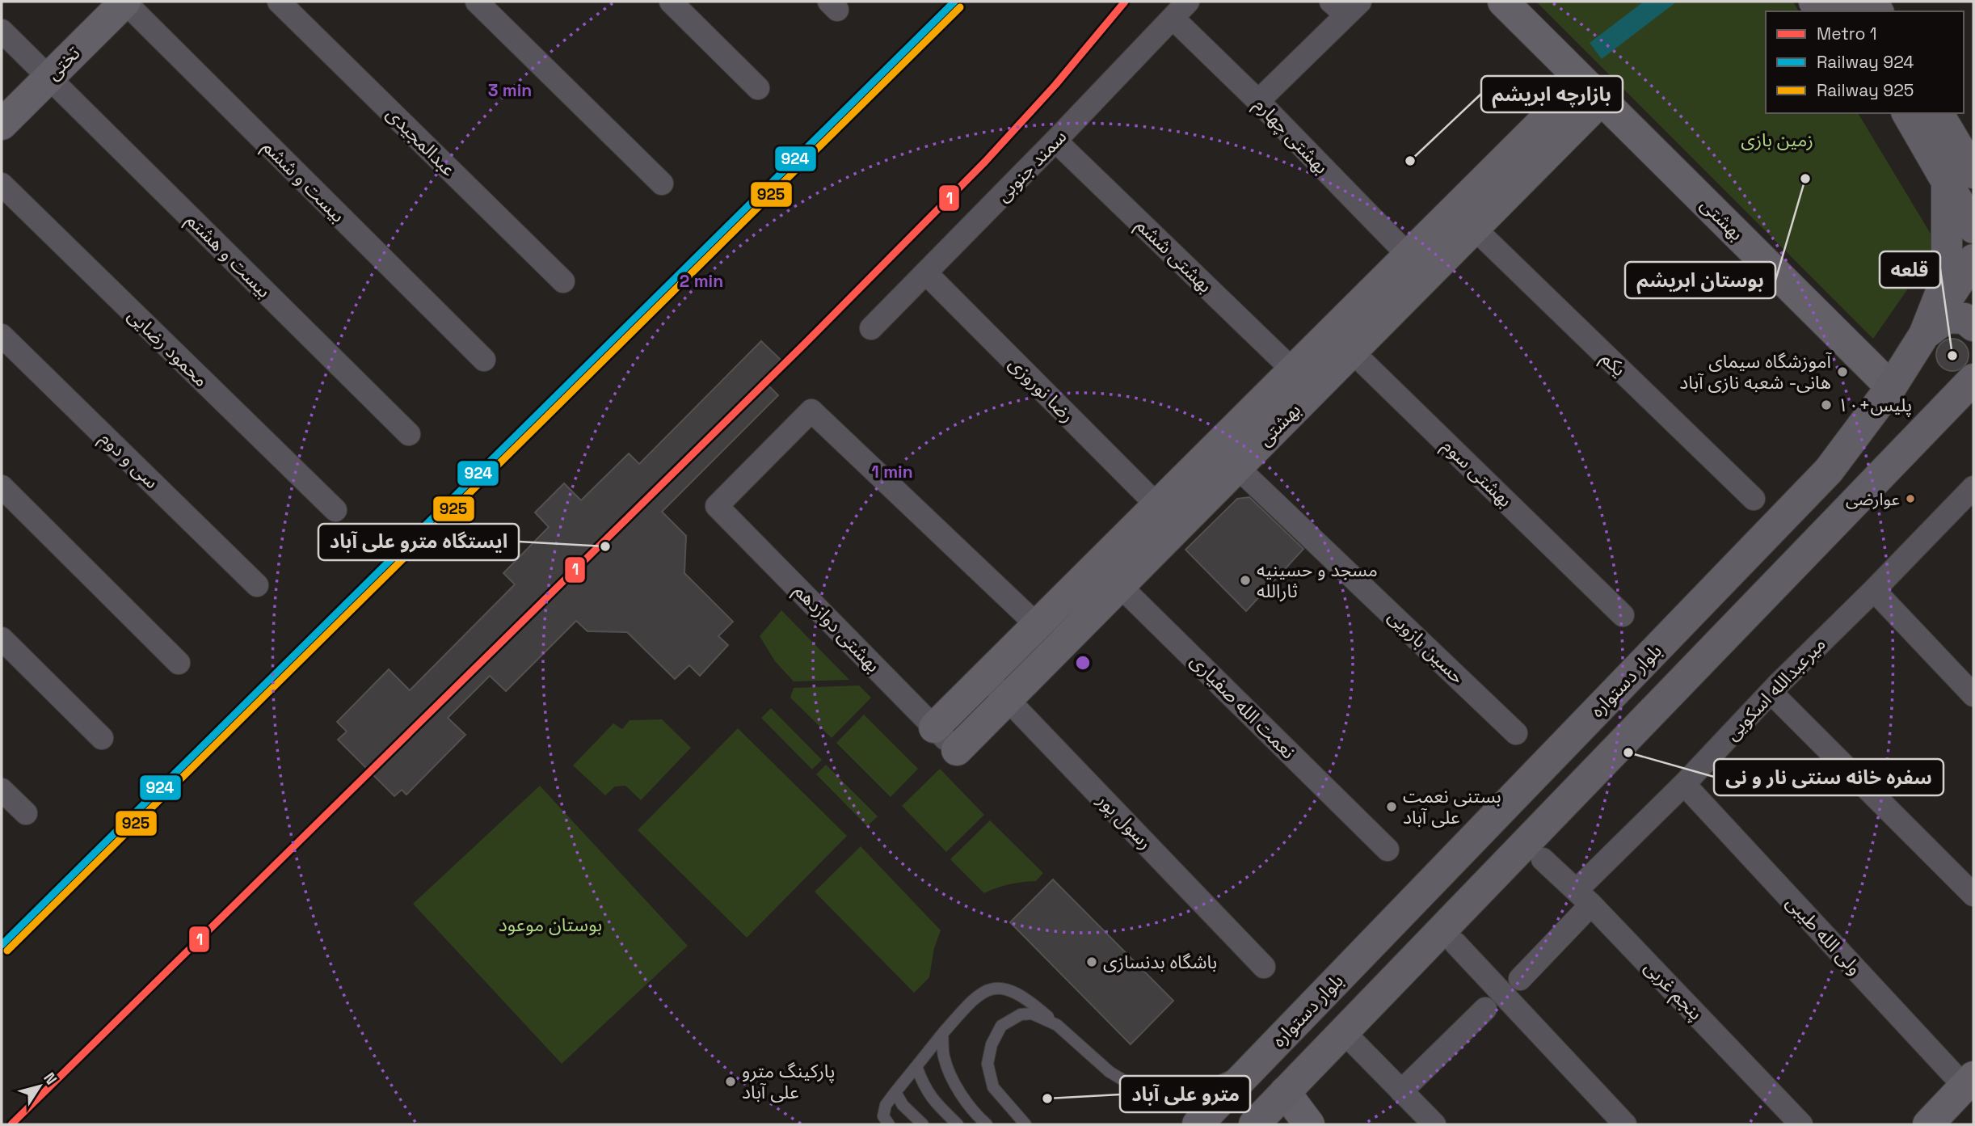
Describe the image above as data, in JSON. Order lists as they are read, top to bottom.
{
  "streets": {
    "main road": ["بلوار دستواره"],
    "street": [
      "تختی",
      "بهشتی چهارم",
      "عبدالمجیدی",
      "سمند جنوبی",
      "بیست و ششم",
      "بهشتی",
      "بیست و هشتم",
      "بهشتی ششم",
      "محمود رضایی",
      "یکم",
      "رضا نوروزی",
      "سی و دوم",
      "بهشتی سوم",
      "بهشتی دوازدهم",
      "حسین بازویی",
      "میرعبدالله اسکویی",
      "نعمت الله صفیاری",
      "رسول پور",
      "ولی الله طیبی",
      "پنجم غربی"
    ]
  },
  "crossings": [
    ["تختی", "بیست و ششم"],
    ["تختی", "بیست و هشتم"],
    ["بهشتی چهارم", "سمند جنوبی"],
    ["سمند جنوبی", "بهشتی ششم"],
    ["سمند جنوبی", "رضا نوروزی"],
    ["بهشتی", "یکم"],
    ["بهشتی", "بهشتی سوم"],
    ["بهشتی", "بهشتی دوازدهم"],
    ["بهشتی", "حسین بازویی"],
    ["بهشتی", "بلوار دستواره"],
    ["بهشتی", "نعمت الله صفیاری"],
    ["بهشتی", "رسول پور"],
    ["میرعبدالله اسکویی", "ولی الله طیبی"],
    ["میرعبدالله اسکویی", "پنجم غربی"]
  ],
  "parks": ["زمین بازی", "بوستان موعود"],
  "places": [
    "بازارچه ابریشم",
    "بوستان ابریشم",
    "قلعه",
    "آموزشگاه سیمای هانی- شعبه نازی آباد",
    "پلیس+۱۰",
    "عوارضی",
    "ایستگاه مترو علی آباد",
    "مسجد و حسینیه ثارالله",
    "سفره خانه سنتی نار و نی",
    "بستنی نعمت علی آباد",
    "باشگاه بدنسازی",
    "پارکینگ مترو علی آباد",
    "مترو علی آباد"
  ],
  "lines": ["metro line 1", "rail line 924", "rail line 925"],
  "legend": ["Metro 1", "Railway 924", "Railway 925"],
  "north": "top right",
  "rings": ["3 min", "2 min", "1 min"]
}
